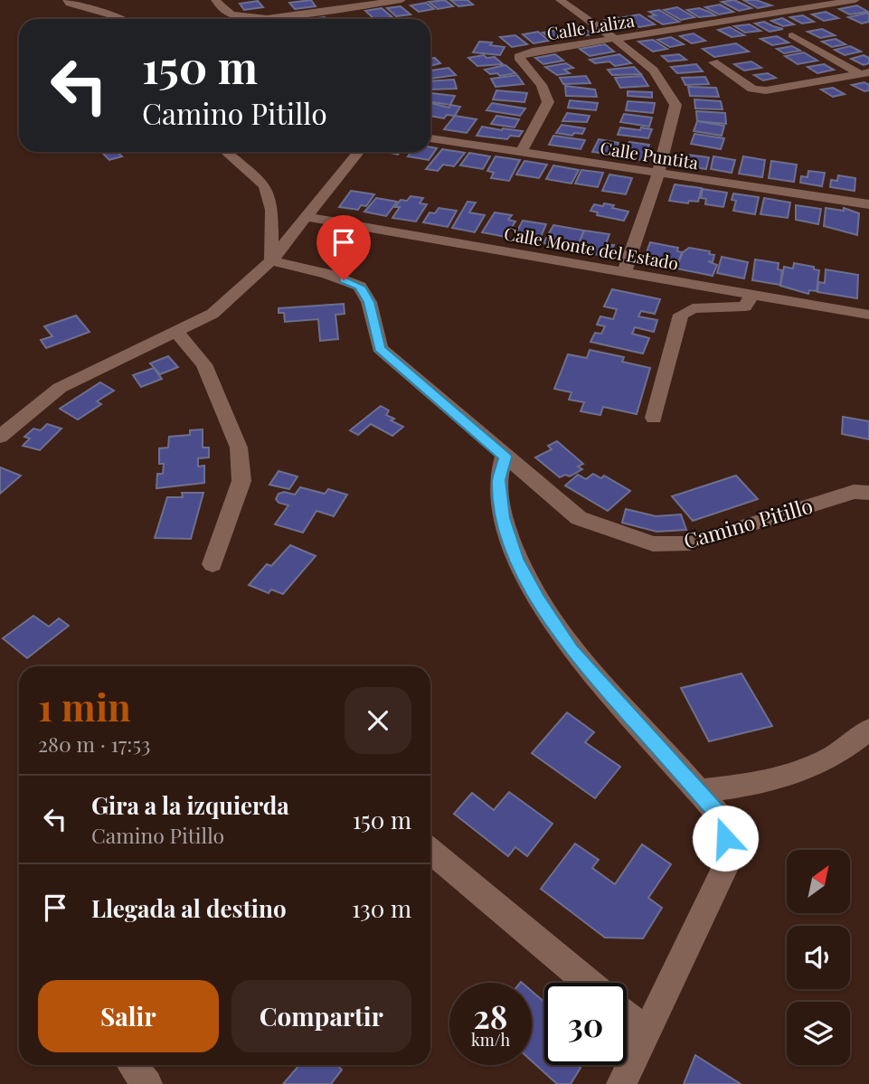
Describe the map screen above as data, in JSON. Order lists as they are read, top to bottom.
{
  "streets": {
    "street": [
      "Calle Laliza",
      "Calle Puntita",
      "Calle Monte del Estado",
      "Camino Pitillo"
    ]
  },
  "crossings": [
    ["Calle Laliza", "Calle Puntita"]
  ],
  "north": "top right",
  "page": {
    "turn": ["150 m", "Camino Pitillo"],
    "heading": ["1 min", "280 m · 17:53"],
    "list": [
      {
        "name": "Gira a la izquierda",
        "note": "Camino Pitillo",
        "value": "150 m"
      },
      {
        "name": "Llegada al destino",
        "value": "130 m"
      }
    ],
    "buttons": ["Salir", "Compartir"],
    "speed": "28 km/h",
    "limit": "30"
  }
}
